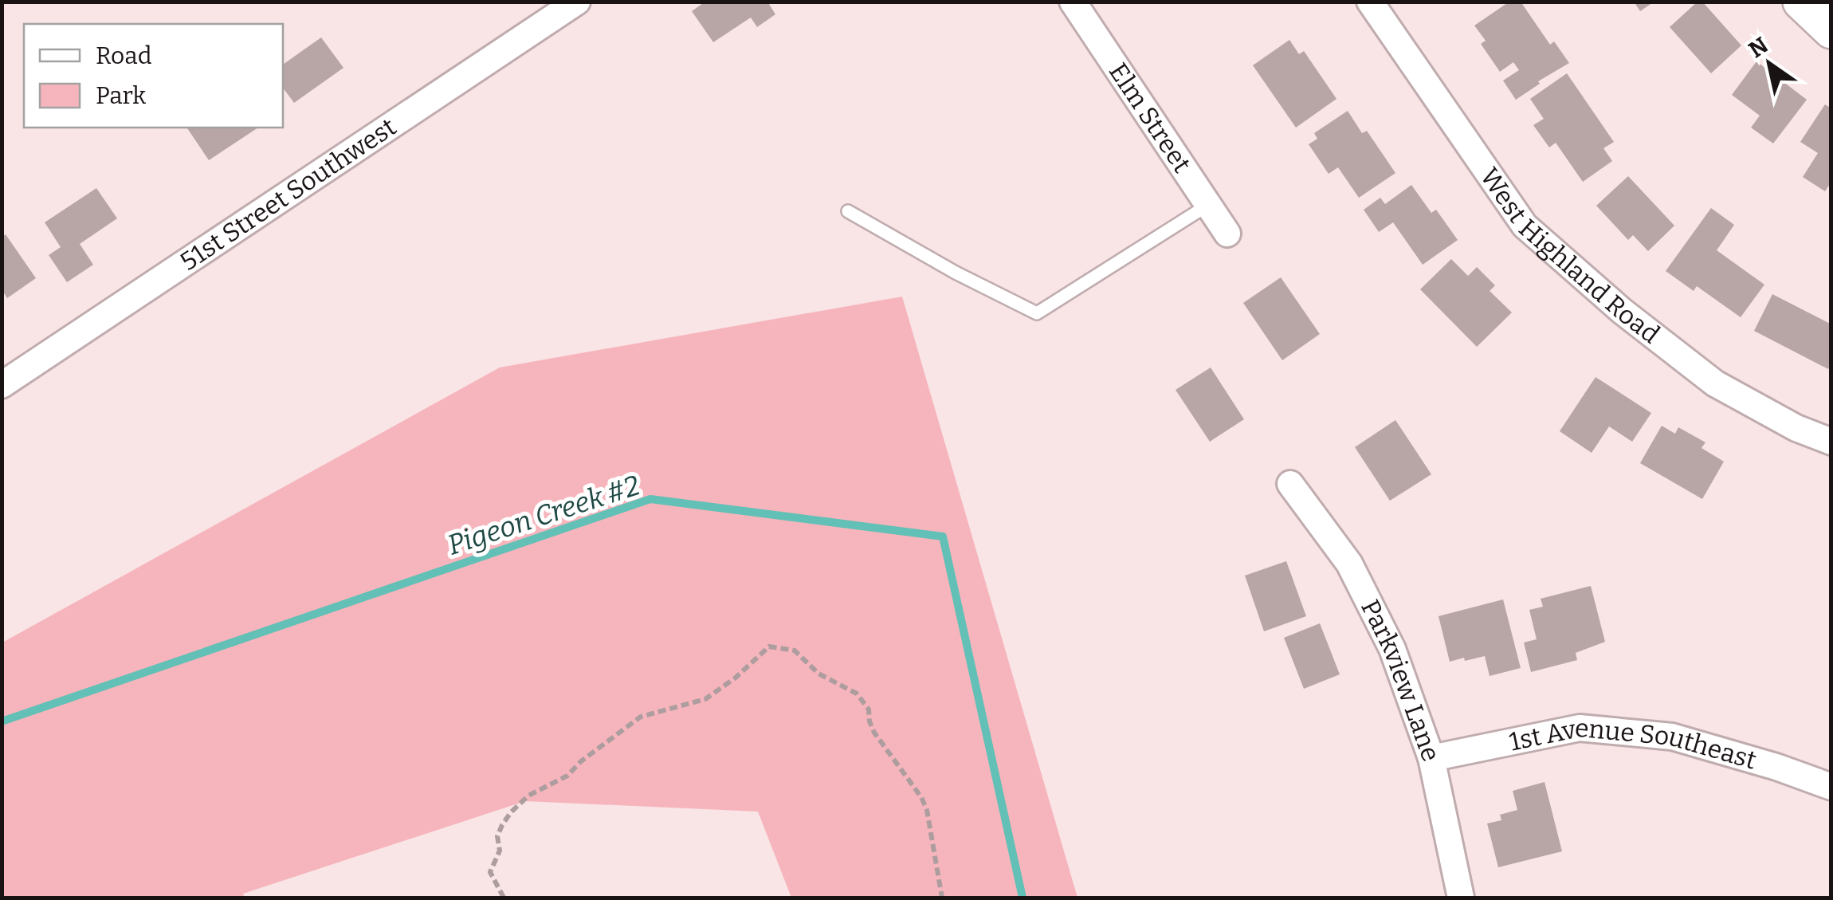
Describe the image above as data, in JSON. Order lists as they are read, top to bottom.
{
  "streets": {
    "street": [
      "Elm Street",
      "51st Street Southwest",
      "West Highland Road",
      "Parkview Lane",
      "1st Avenue Southeast"
    ]
  },
  "crossings": [
    ["Parkview Lane", "1st Avenue Southeast"]
  ],
  "water": ["Pigeon Creek #2"],
  "legend": ["Road", "Park"],
  "north": "top left"
}
